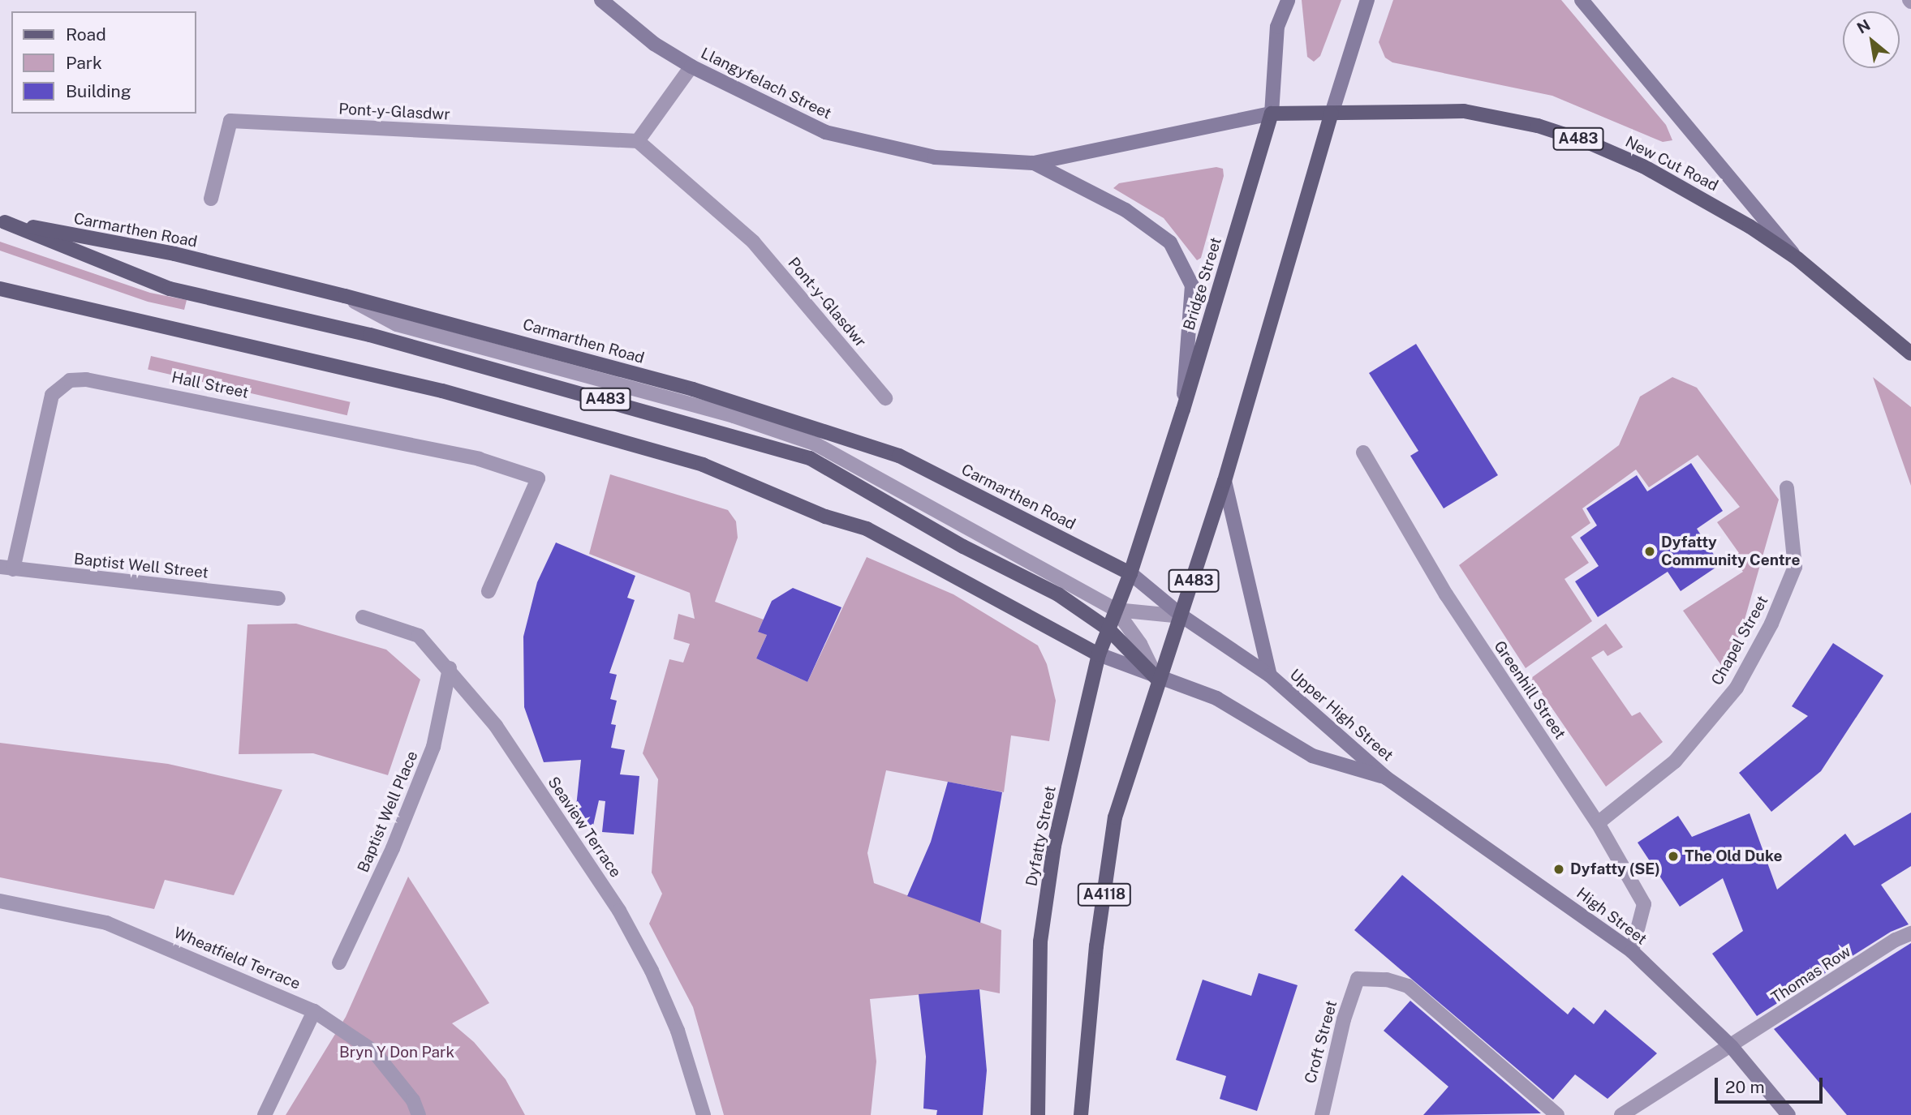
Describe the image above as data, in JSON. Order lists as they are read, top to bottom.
{
  "streets": {
    "main road": [
      "Llangyfelach Street",
      "A483",
      "New Cut Road",
      "Carmarthen Road",
      "Bridge Street",
      "Upper High Street",
      "Dyfatty Street",
      "A4118",
      "High Street"
    ],
    "street": [
      "Pont-y-Glasdwr",
      "Hall Street",
      "Baptist Well Street",
      "Chapel Street",
      "Greenhill Street",
      "Baptist Well Place",
      "Seaview Terrace",
      "Wheatfield Terrace",
      "Thomas Row",
      "Croft Street"
    ]
  },
  "crossings": [
    ["Llangyfelach Street", "New Cut Road"],
    ["Llangyfelach Street", "Bridge Street"],
    ["A483", "New Cut Road"],
    ["A483", "Carmarthen Road"],
    ["A483", "Upper High Street"],
    ["A483", "Dyfatty Street"],
    ["A483", "A4118"],
    ["New Cut Road", "Bridge Street"],
    ["Carmarthen Road", "Bridge Street"],
    ["Carmarthen Road", "Upper High Street"],
    ["Carmarthen Road", "Dyfatty Street"],
    ["Bridge Street", "Upper High Street"],
    ["Bridge Street", "Dyfatty Street"],
    ["Hall Street", "Baptist Well Street"],
    ["Chapel Street", "Greenhill Street"],
    ["Greenhill Street", "High Street"],
    ["Upper High Street", "Dyfatty Street"],
    ["Upper High Street", "A4118"],
    ["Upper High Street", "High Street"],
    ["Baptist Well Place", "Seaview Terrace"],
    ["High Street", "Thomas Row"]
  ],
  "parks": ["Bryn Y Don Park"],
  "places": ["Dyfatty Community Centre", "The Old Duke", "Dyfatty (SE)"],
  "legend": ["Road", "Park", "Building"],
  "scale_bar": "20 m",
  "north": "top left"
}
